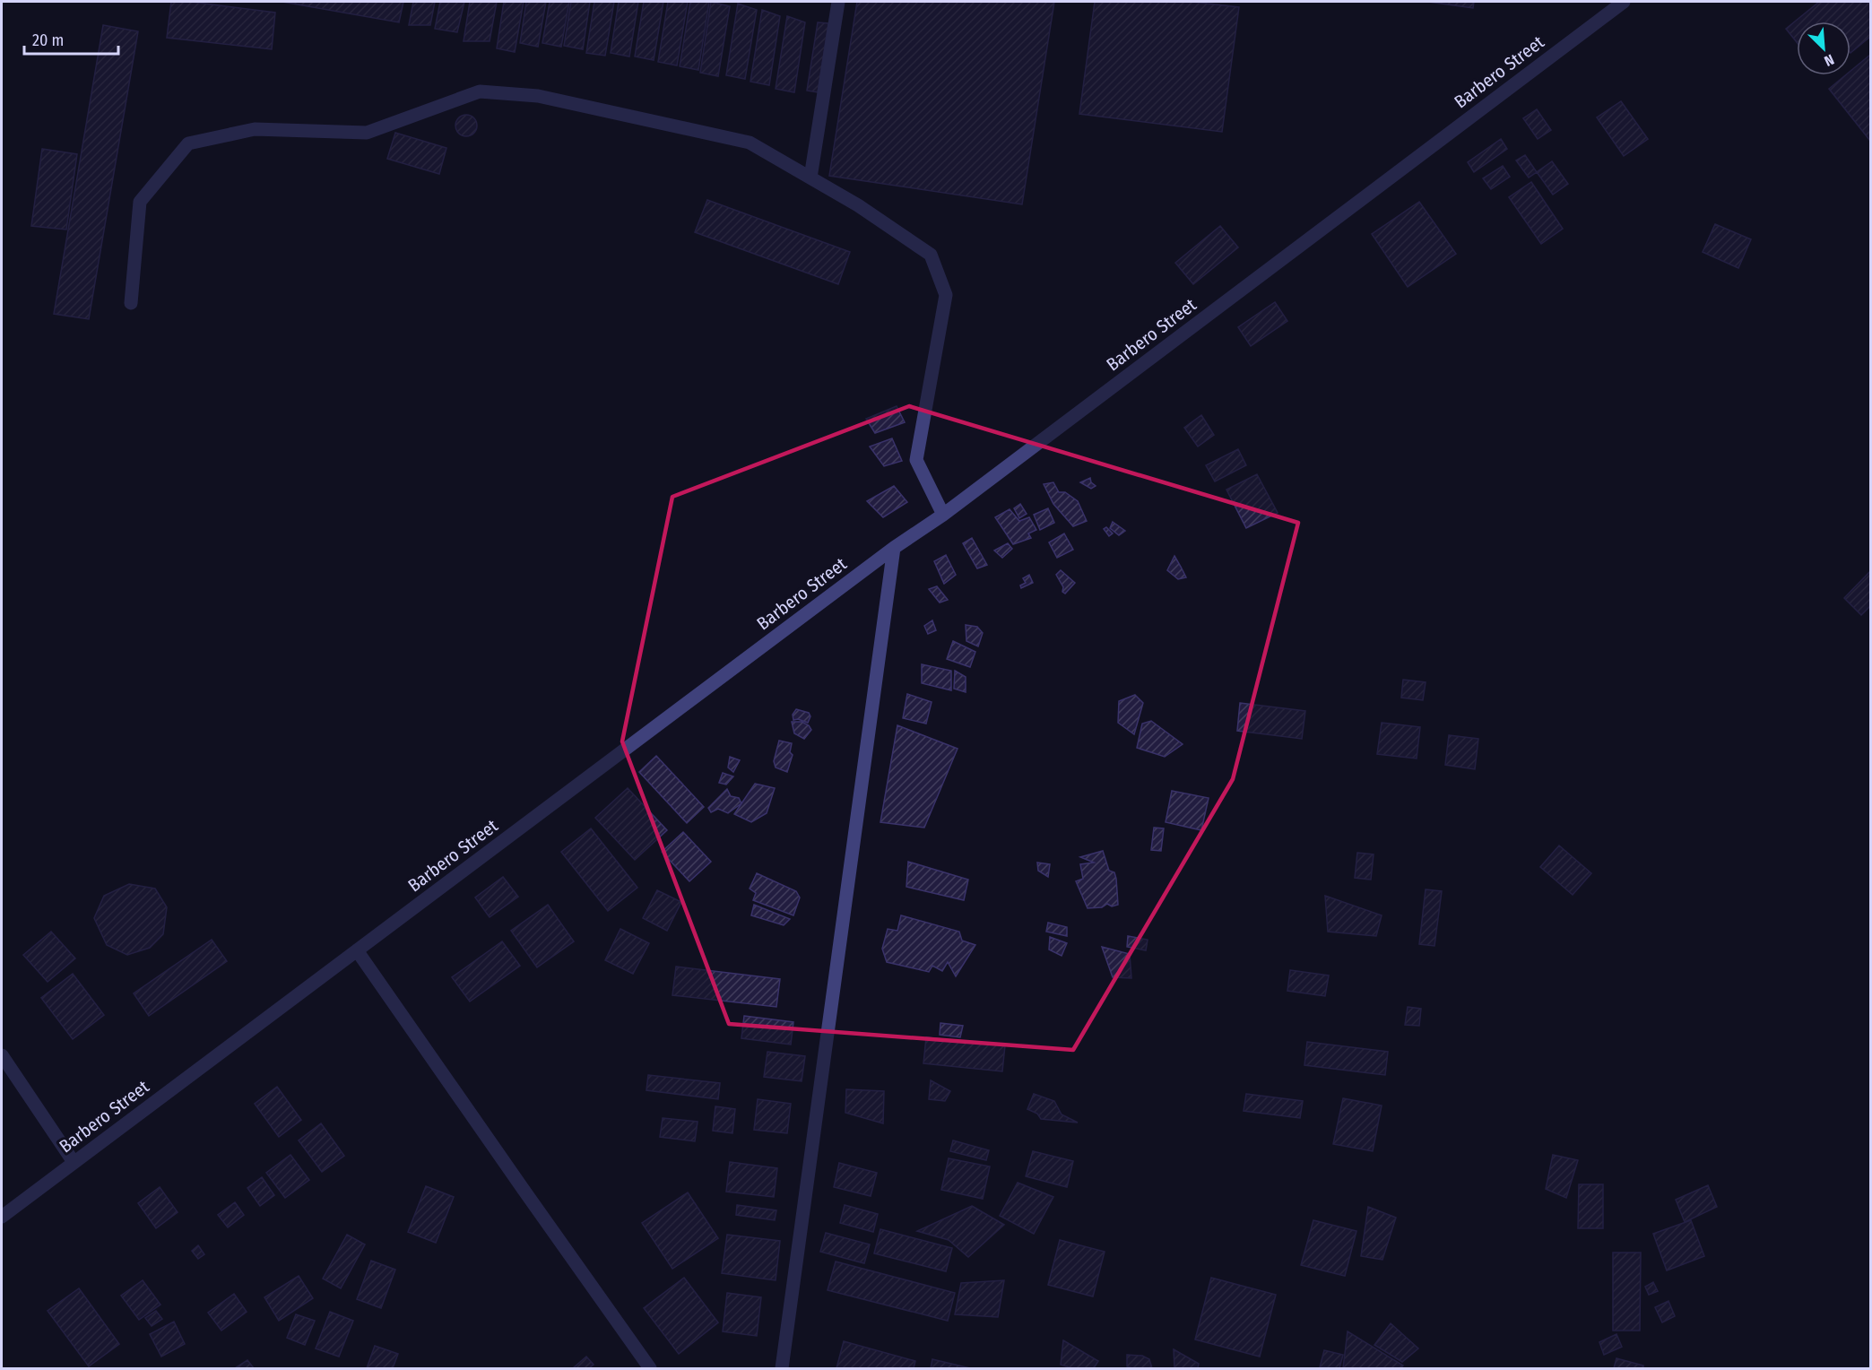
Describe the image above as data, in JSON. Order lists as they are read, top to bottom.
{
  "streets": {
    "street": ["Barbero Street"]
  },
  "scale_bar": "20 m",
  "north": "bottom right"
}
